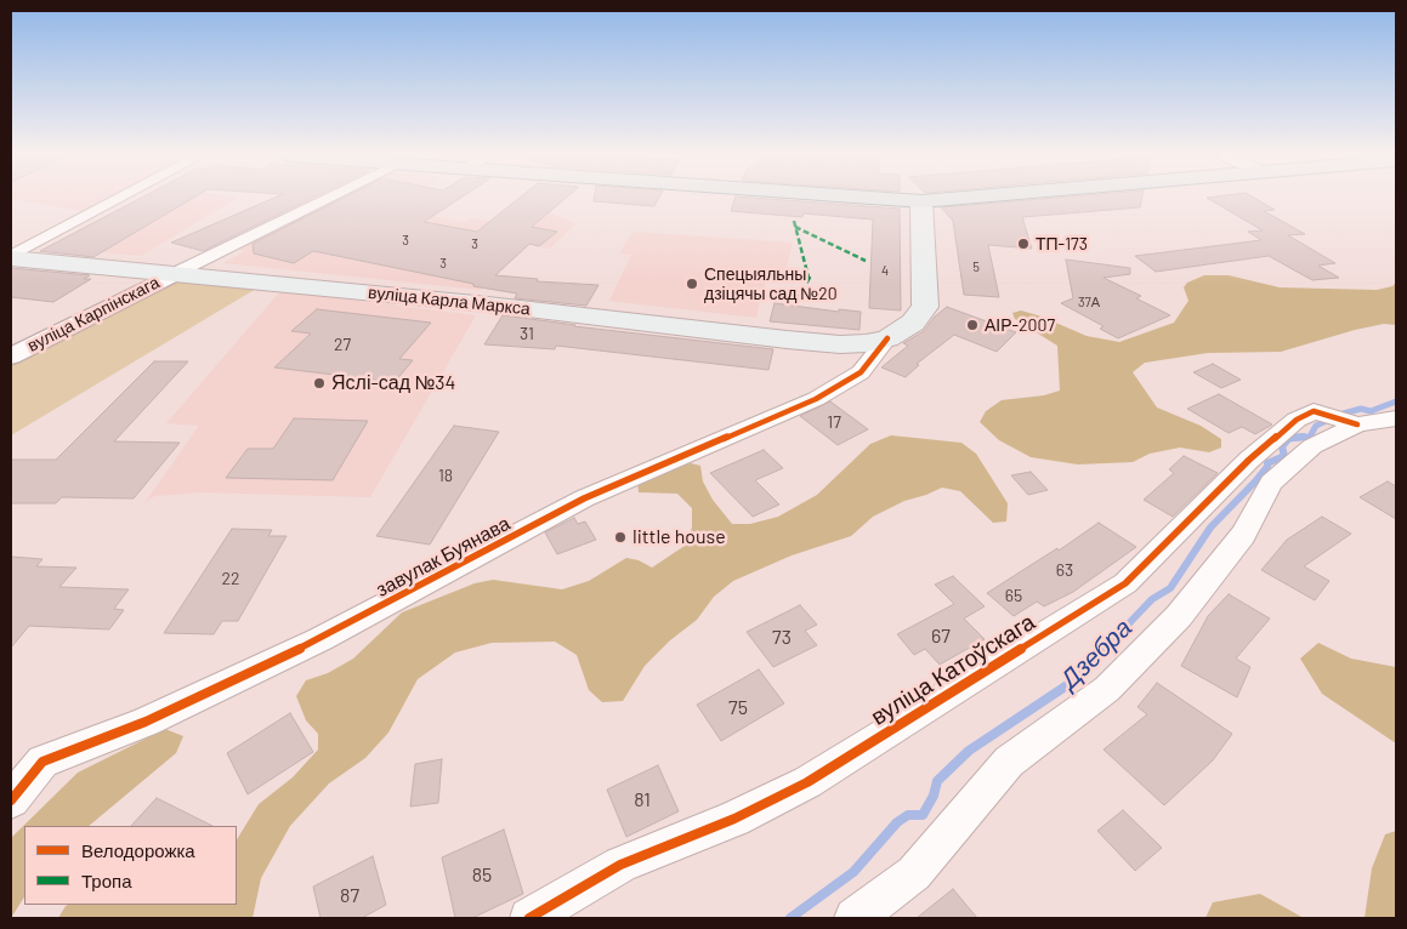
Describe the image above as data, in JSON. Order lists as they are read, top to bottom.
{
  "streets": {
    "main road": ["вуліца Карла Маркса", "завулак Буянава"],
    "street": ["вуліца Карпінскага", "вуліца Катоўскага"]
  },
  "crossings": [
    ["вуліца Карла Маркса", "вуліца Карпінскага"],
    ["вуліца Карла Маркса", "завулак Буянава"]
  ],
  "water": ["Дзебра"],
  "places": [
    "ТП-173",
    "Спецыяльны дзіцячы сад №20",
    "АІР-2007",
    "Яслі-сад №34",
    "little house"
  ],
  "house_numbers": [
    "3",
    "3",
    "3",
    "5",
    "4",
    "37А",
    "31",
    "27",
    "17",
    "18",
    "63",
    "22",
    "65",
    "67",
    "73",
    "75",
    "81",
    "85",
    "87"
  ],
  "legend": ["Велодорожка", "Тропа"]
}
